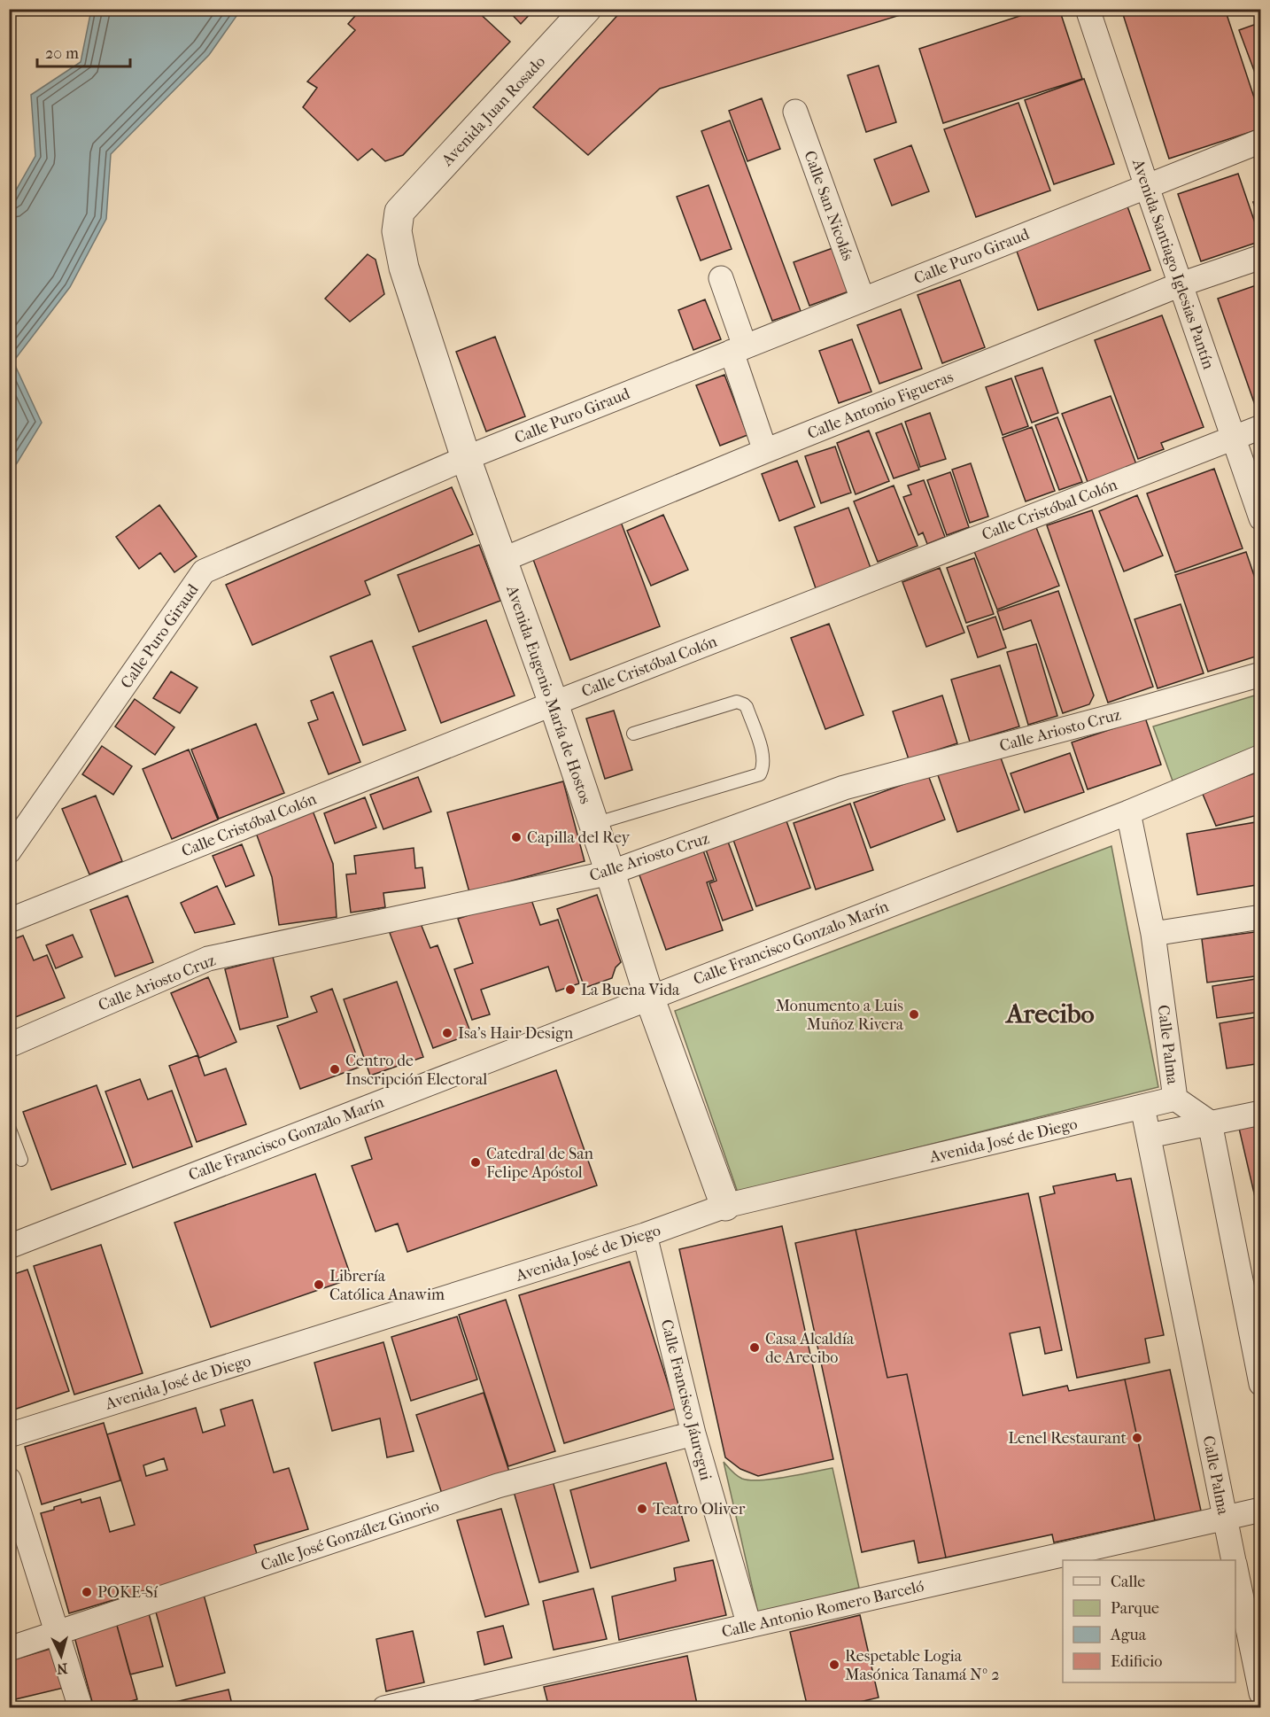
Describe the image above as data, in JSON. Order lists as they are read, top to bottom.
{
  "streets": {
    "street": [
      "Avenida Juan Rosado",
      "Calle San Nicolás",
      "Calle Puro Giraud",
      "Avenida Santiago Iglesias Pantín",
      "Calle Antonio Figueras",
      "Calle Cristóbal Colón",
      "Avenida Eugenio María de Hostos",
      "Calle Ariosto Cruz",
      "Calle Francisco Gonzalo Marín",
      "Calle Palma",
      "Avenida José de Diego",
      "Calle Francisco Jáuregui",
      "Calle José González Ginorio",
      "Calle Antonio Romero Barceló"
    ]
  },
  "crossings": [
    ["Avenida Juan Rosado", "Avenida Eugenio María de Hostos"],
    ["Calle San Nicolás", "Calle Puro Giraud"],
    ["Calle Puro Giraud", "Avenida Santiago Iglesias Pantín"],
    ["Calle Puro Giraud", "Avenida Eugenio María de Hostos"],
    ["Avenida Santiago Iglesias Pantín", "Calle Antonio Figueras"],
    ["Avenida Santiago Iglesias Pantín", "Calle Cristóbal Colón"],
    ["Calle Antonio Figueras", "Avenida Eugenio María de Hostos"],
    ["Calle Cristóbal Colón", "Avenida Eugenio María de Hostos"],
    ["Avenida Eugenio María de Hostos", "Calle Ariosto Cruz"],
    ["Avenida Eugenio María de Hostos", "Calle Francisco Gonzalo Marín"],
    ["Avenida Eugenio María de Hostos", "Avenida José de Diego"],
    ["Calle Francisco Gonzalo Marín", "Calle Palma"],
    ["Calle Palma", "Avenida José de Diego"],
    ["Calle Palma", "Calle Antonio Romero Barceló"],
    ["Avenida José de Diego", "Calle Francisco Jáuregui"],
    ["Calle Francisco Jáuregui", "Calle José González Ginorio"],
    ["Calle Francisco Jáuregui", "Calle Antonio Romero Barceló"]
  ],
  "districts": ["Arecibo"],
  "places": [
    "Capilla del Rey",
    "La Buena Vida",
    "Monumento a Luis Muñoz Rivera",
    "Isa's Hair Design",
    "Centro de Inscripción Electoral",
    "Catedral de San Felipe Apóstol",
    "Librería Católica Anawim",
    "Casa Alcaldía de Arecibo",
    "Lenel Restaurant",
    "Teatro Oliver",
    "POKE-Sí",
    "Respetable Logia Masónica Tanamá Nº 2"
  ],
  "legend": [
    "Calle",
    "Parque",
    "Agua",
    "Edificio"
  ],
  "scale_bar": "20 m",
  "north": "bottom"
}
